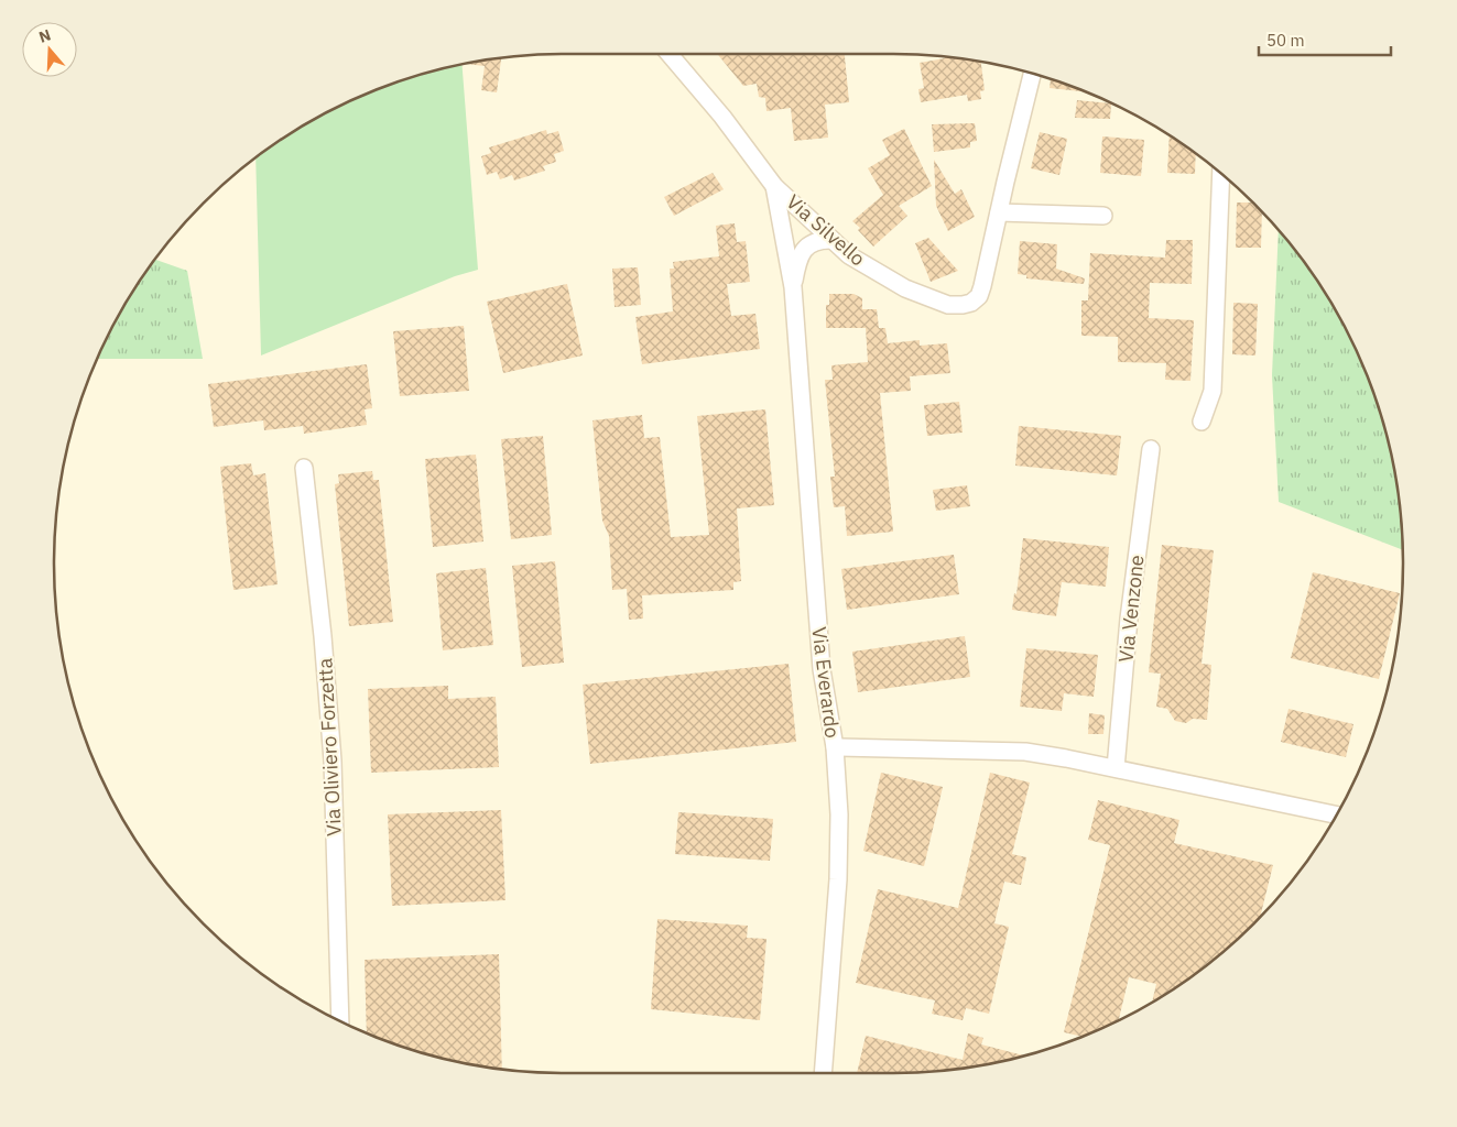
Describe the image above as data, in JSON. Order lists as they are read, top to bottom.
{
  "streets": {
    "street": [
      "Via Silvello",
      "Via Venzone",
      "Via Everardo",
      "Via Oliviero Forzetta"
    ]
  },
  "crossings": [
    ["Via Silvello", "Via Everardo"]
  ],
  "scale_bar": "50 m",
  "north": "top"
}
